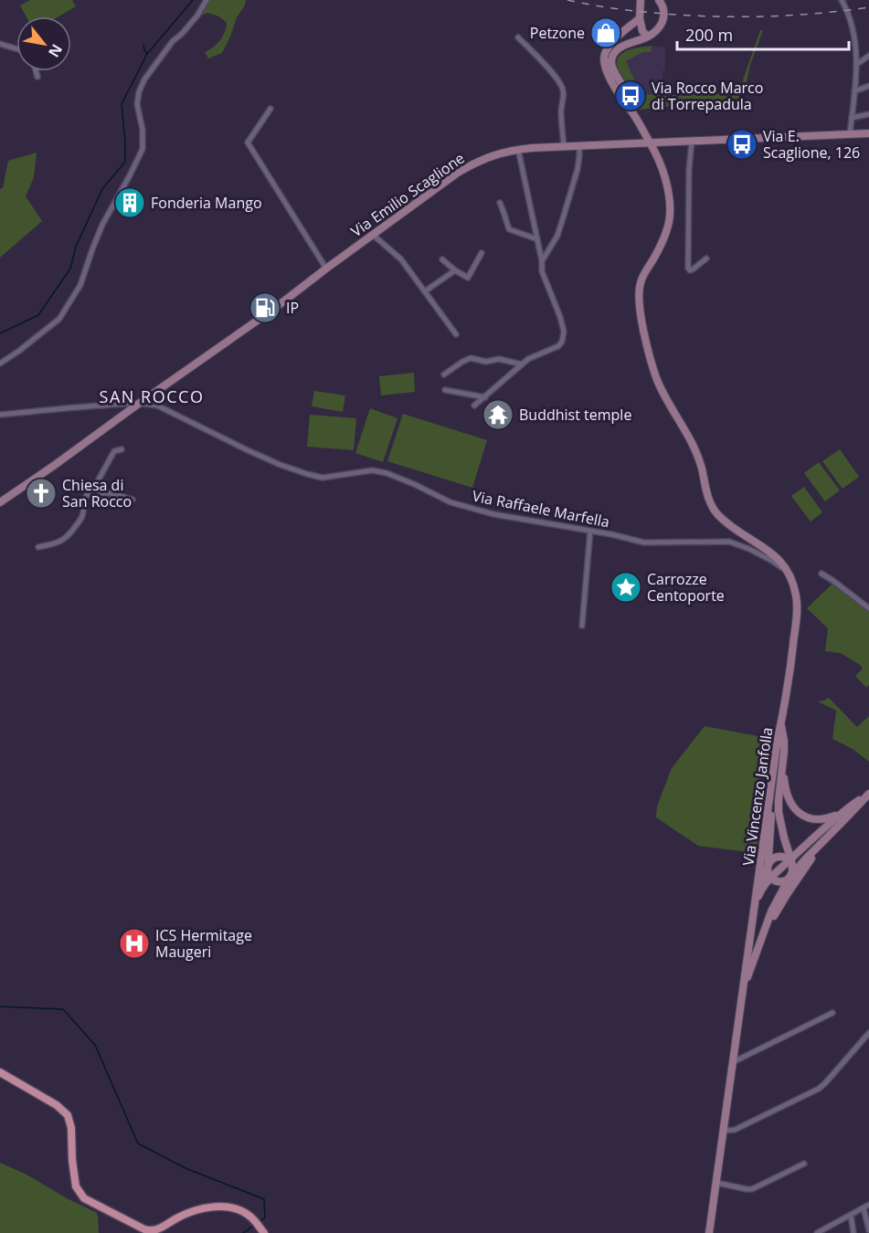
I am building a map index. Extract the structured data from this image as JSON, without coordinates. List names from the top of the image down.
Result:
{
  "streets": {
    "main road": ["Via Emilio Scaglione", "Via Vincenzo Janfolla"],
    "street": ["Via Raffaele Marfella"]
  },
  "crossings": [
    ["Via Emilio Scaglione", "Via Raffaele Marfella"]
  ],
  "districts": ["SAN ROCCO"],
  "places": {
    "shop": ["Petzone"],
    "bus stop": ["Via Rocco Marco di Torrepadula", "Via E. Scaglione, 126"],
    "building": ["Fonderia Mango"],
    "fuel station": ["IP"],
    "temple": ["Buddhist temple"],
    "church": ["Chiesa di San Rocco"],
    "place": ["Carrozze Centoporte"],
    "hospital": ["ICS Hermitage Maugeri"]
  },
  "scale_bar": "200 m",
  "north": "bottom right"
}
